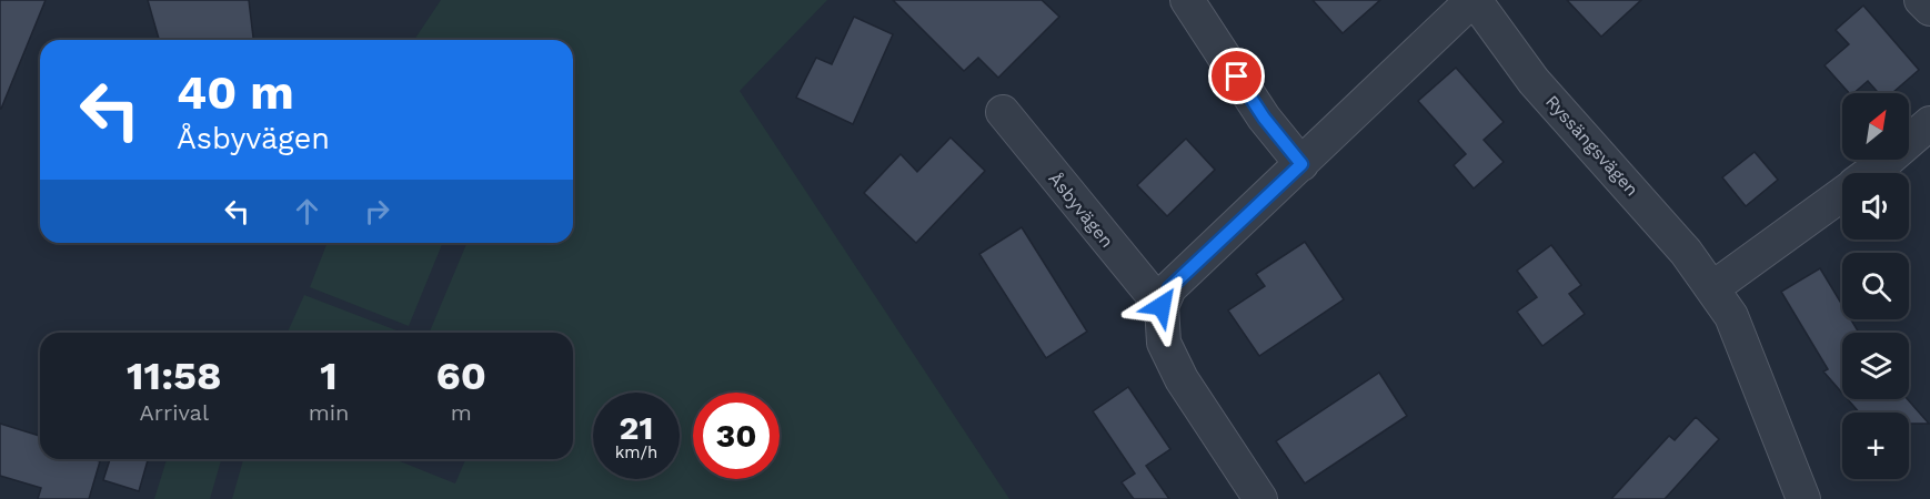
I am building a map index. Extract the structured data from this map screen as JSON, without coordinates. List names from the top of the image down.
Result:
{
  "streets": {
    "street": ["Ryssängsvägen", "Åsbyvägen"]
  },
  "north": "top right",
  "page": {
    "turn": ["40 m", "Åsbyvägen"],
    "map_buttons": "+",
    "eta": [
      "11:58",
      "Arrival",
      "1",
      "min",
      "60",
      "m"
    ],
    "speed": "21 km/h",
    "limit": "30"
  }
}
